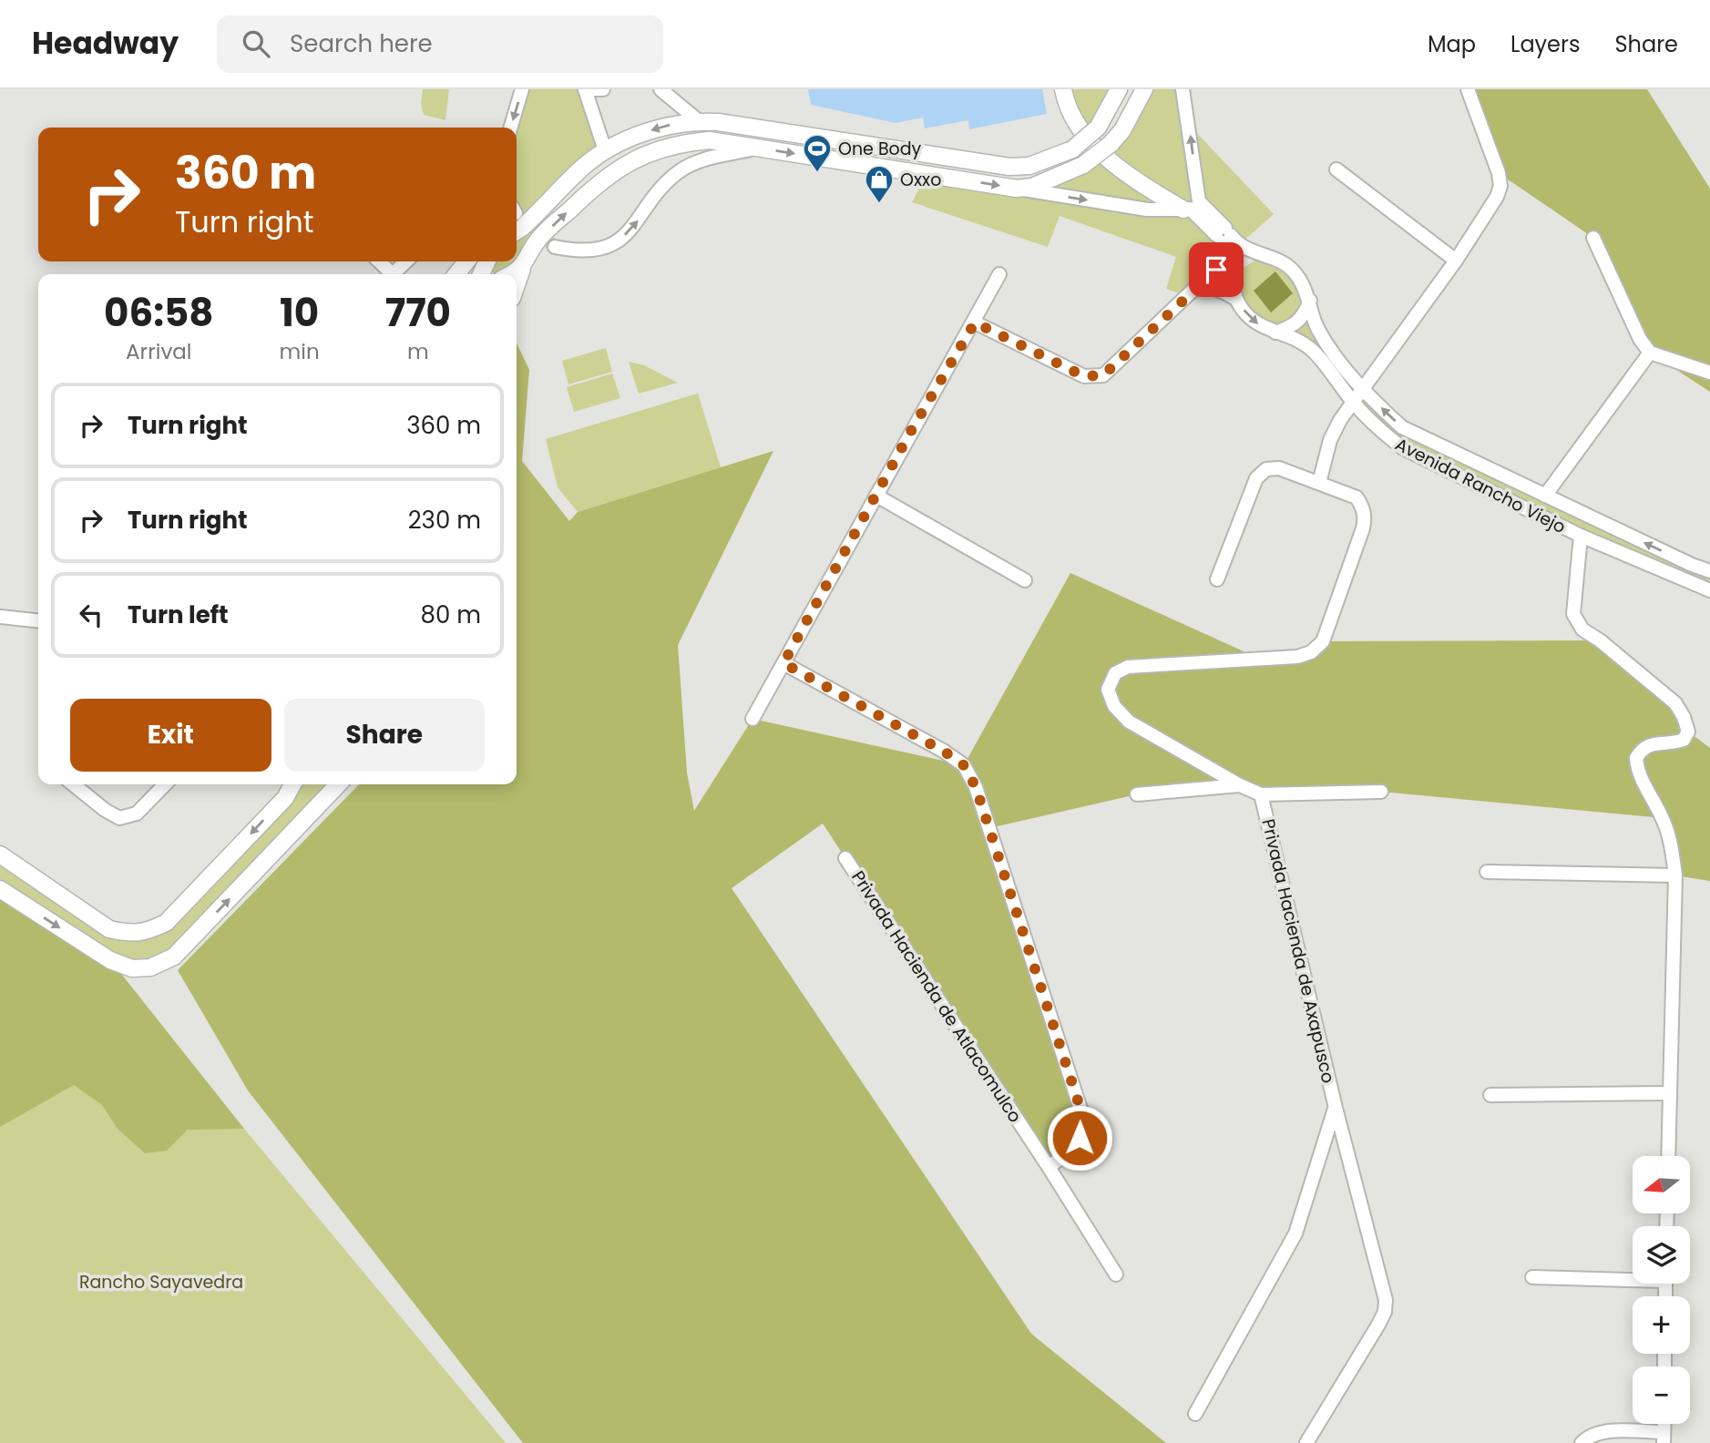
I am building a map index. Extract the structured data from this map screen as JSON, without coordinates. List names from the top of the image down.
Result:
{
  "streets": {
    "street": ["Avenida Rancho Viejo", "Privada Hacienda de Axapusco", "Privada Hacienda de Atlacomulco"]
  },
  "parks": ["Rancho Sayavedra"],
  "places": {
    "sports": ["One Body"],
    "shop": ["Oxxo"]
  },
  "north": "left",
  "page": {
    "header": "Headway",
    "search": "Search here",
    "nav": ["Map", "Layers", "Share"],
    "turn": ["360 m", "Turn right"],
    "eta": [
      "06:58",
      "Arrival",
      "10",
      "min",
      "770",
      "m"
    ],
    "list": [
      {
        "name": "Turn right",
        "value": "360 m"
      },
      {
        "name": "Turn right",
        "value": "230 m"
      },
      {
        "name": "Turn left",
        "value": "80 m"
      }
    ],
    "buttons": ["Exit", "Share"],
    "map_buttons": ["+", "−"]
  }
}
